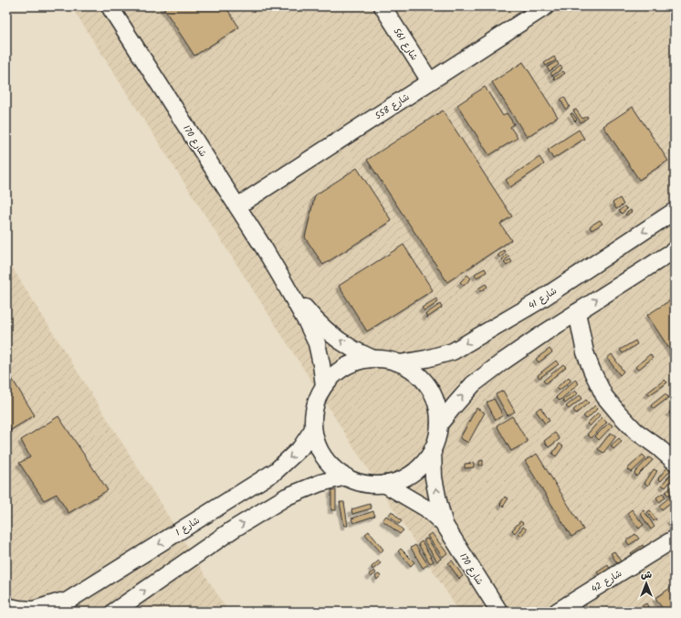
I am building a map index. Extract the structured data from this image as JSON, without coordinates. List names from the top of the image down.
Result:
{
  "streets": {
    "street": [
      "شارع 561",
      "شارع 558",
      "شارع 170",
      "شارع 41",
      "شارع 1",
      "شارع 42"
    ]
  },
  "crossings": [
    ["شارع 561", "شارع 558"],
    ["شارع 558", "شارع 170"],
    ["شارع 170", "شارع 41"],
    ["شارع 170", "شارع 1"],
    ["شارع 41", "شارع 1"]
  ],
  "north": "top"
}
